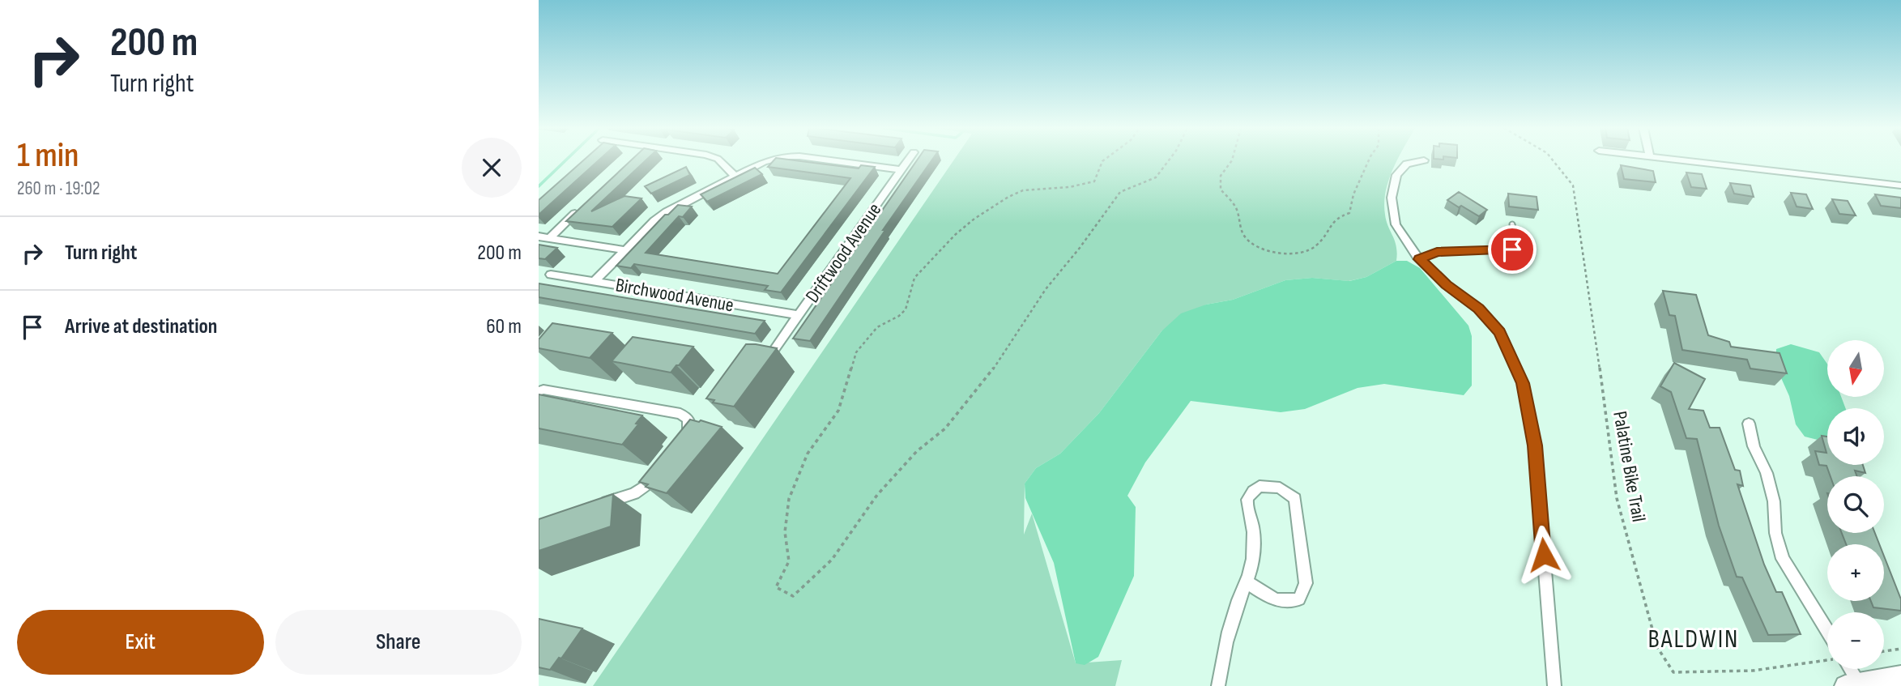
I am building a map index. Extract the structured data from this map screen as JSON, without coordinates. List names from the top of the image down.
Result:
{
  "streets": {
    "street": ["Driftwood Avenue", "Birchwood Avenue"],
    "path": ["Palatine Bike Trail"]
  },
  "crossings": [
    ["Driftwood Avenue", "Birchwood Avenue"]
  ],
  "districts": ["BALDWIN"],
  "north": "bottom",
  "page": {
    "turn": ["200 m", "Turn right"],
    "heading": ["1 min", "260 m · 19:02"],
    "list": [
      {
        "name": "Turn right",
        "value": "200 m"
      },
      {
        "name": "Arrive at destination",
        "value": "60 m"
      }
    ],
    "map_buttons": ["+", "−"],
    "buttons": ["Exit", "Share"]
  }
}
